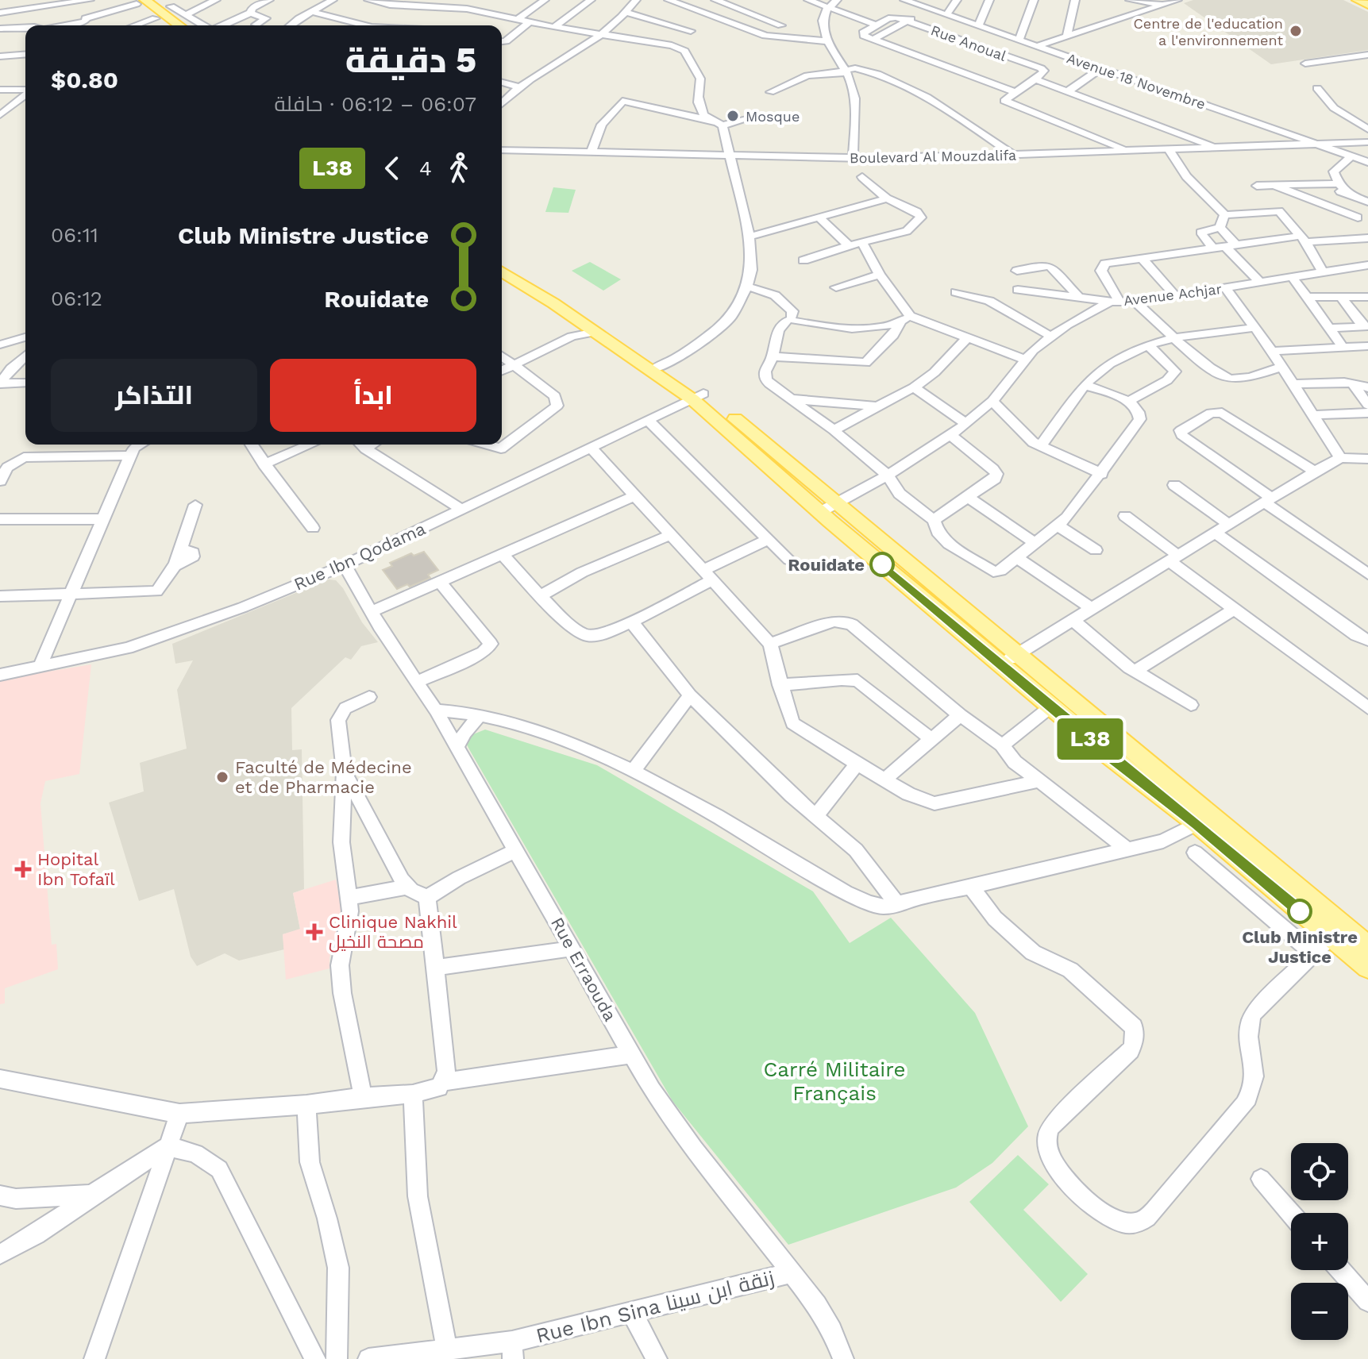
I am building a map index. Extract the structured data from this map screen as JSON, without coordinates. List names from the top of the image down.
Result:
{
  "streets": {
    "street": [
      "Rue Anoual",
      "Avenue 18 Novembre",
      "Boulevard Al Mouzdalifa",
      "Avenue Achjar",
      "Rue Ibn Qodama",
      "Rue Erraouda",
      "Rue Ibn Sina زنقة ابن سينا"
    ]
  },
  "crossings": [
    ["Avenue 18 Novembre", "Boulevard Al Mouzdalifa"],
    ["Rue Ibn Qodama", "Rue Erraouda"],
    ["Rue Erraouda", "Rue Ibn Sina زنقة ابن سينا"]
  ],
  "parks": ["Carré Militaire Français"],
  "places": {
    "other": [
      "Centre de l'education a l'environnement",
      "Mosque",
      "Rouidate",
      "Faculté de Médecine et de Pharmacie",
      "Club Ministre Justice"
    ],
    "health": ["Hopital Ibn Tofaïl", "Clinique Nakhil مصحة النخيل"]
  },
  "lines": ["bus line L38"],
  "page": {
    "on_map": "L38",
    "heading": ["5 دقيقة", "06:07 – 06:12 · حافلة", "$0.80"],
    "legs": ["4", "L38"],
    "list": [
      {
        "name": "Club Ministre Justice",
        "value": "06:11"
      },
      {
        "name": "Rouidate",
        "value": "06:12"
      }
    ],
    "buttons": ["ابدأ", "التذاكر"],
    "map_buttons": ["+", "−"]
  }
}
